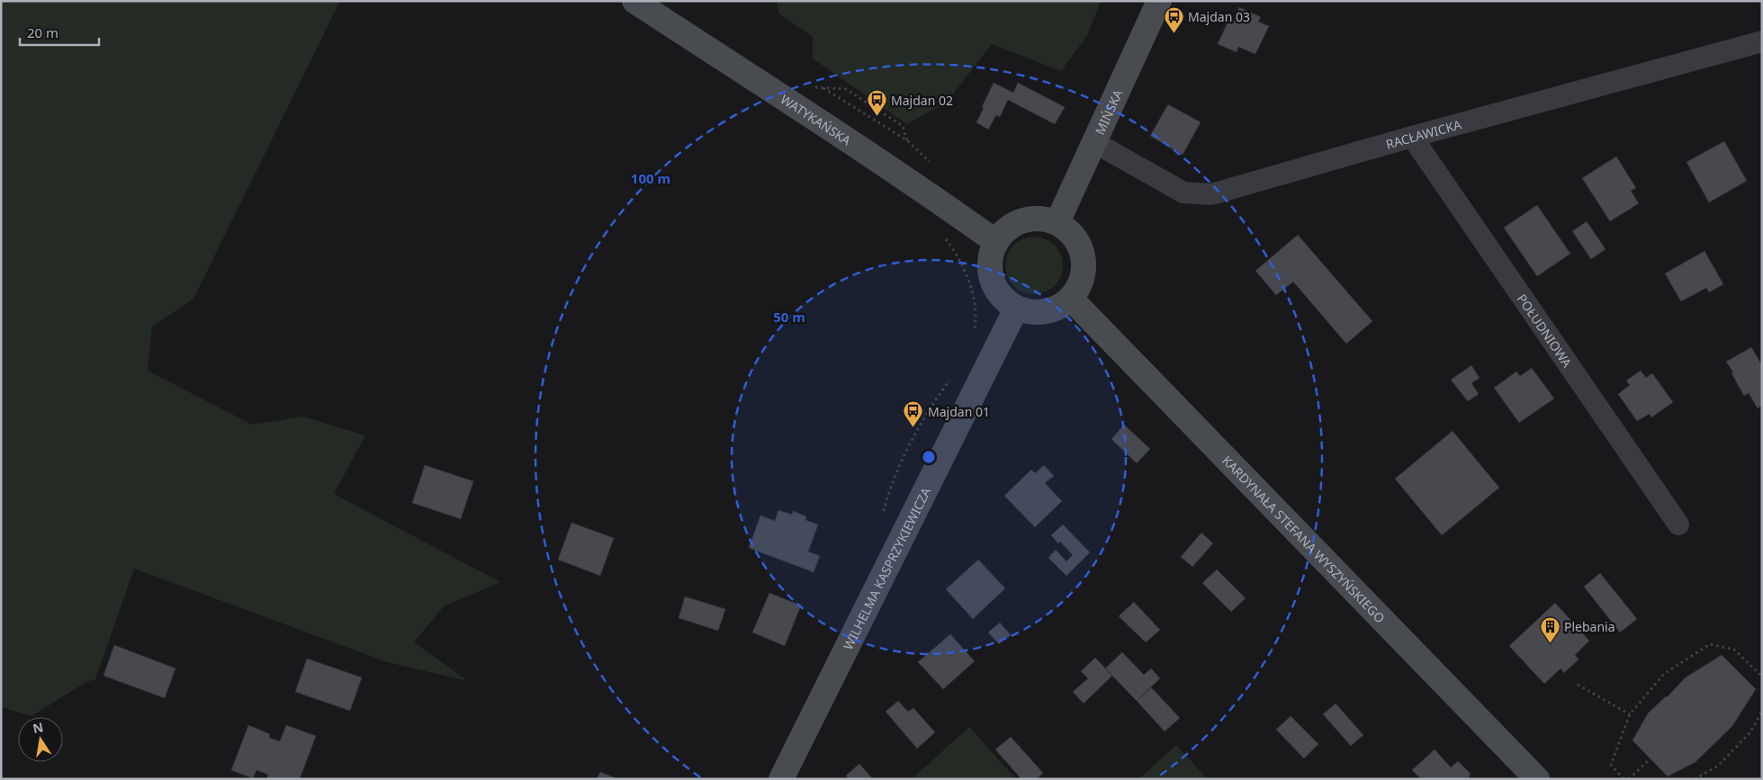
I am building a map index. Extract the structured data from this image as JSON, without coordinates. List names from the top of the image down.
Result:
{
  "streets": {
    "street": [
      "MIŃSKA",
      "WATYKAŃSKA",
      "RACŁAWICKA",
      "POŁUDNIOWA",
      "KARDYNAŁA STEFANA WYSZYŃSKIEGO",
      "WILHELMA KASPRZYKIEWICZA"
    ]
  },
  "crossings": [
    ["MIŃSKA", "WATYKAŃSKA"],
    ["MIŃSKA", "RACŁAWICKA"],
    ["MIŃSKA", "KARDYNAŁA STEFANA WYSZYŃSKIEGO"],
    ["MIŃSKA", "WILHELMA KASPRZYKIEWICZA"],
    ["WATYKAŃSKA", "KARDYNAŁA STEFANA WYSZYŃSKIEGO"],
    ["WATYKAŃSKA", "WILHELMA KASPRZYKIEWICZA"],
    ["RACŁAWICKA", "POŁUDNIOWA"],
    ["KARDYNAŁA STEFANA WYSZYŃSKIEGO", "WILHELMA KASPRZYKIEWICZA"]
  ],
  "places": {
    "bus stop": ["Majdan 03", "Majdan 02", "Majdan 01"],
    "building": ["Plebania"]
  },
  "scale_bar": "20 m",
  "north": "top",
  "rings": ["100 m", "50 m"]
}
